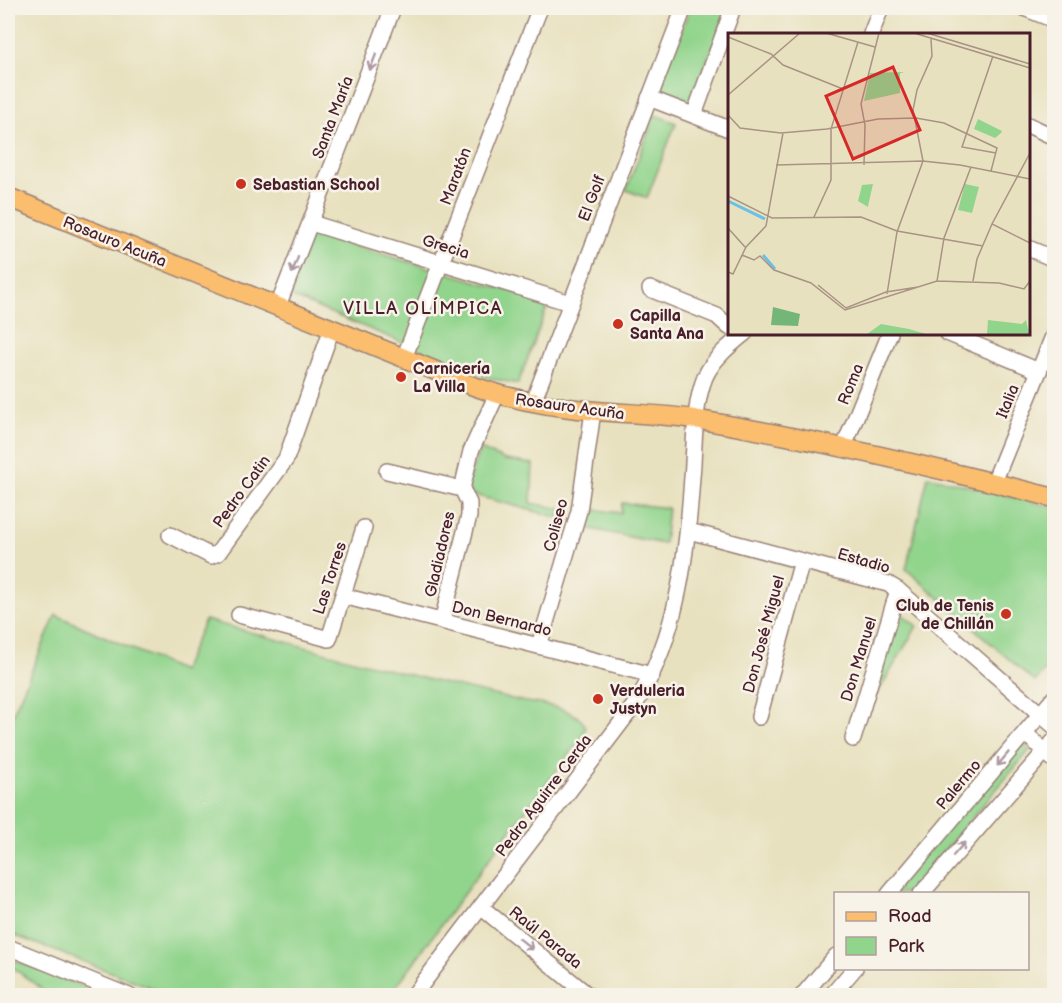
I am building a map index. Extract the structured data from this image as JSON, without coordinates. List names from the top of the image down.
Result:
{
  "streets": {
    "main road": ["Rosauro Acuña"],
    "street": [
      "Santa María",
      "Maratón",
      "El Golf",
      "Grecia",
      "Roma",
      "Italia",
      "Pedro Catin",
      "Coliseo",
      "Gladiadores",
      "Estadio",
      "Las Torres",
      "Don Bernardo",
      "Don José Miguel",
      "Don Manuel",
      "Palermo",
      "Pedro Aguirre Cerda",
      "Raúl Parada"
    ]
  },
  "crossings": [
    ["Santa María", "Rosauro Acuña"],
    ["Santa María", "Grecia"],
    ["Maratón", "Rosauro Acuña"],
    ["Maratón", "Grecia"],
    ["El Golf", "Rosauro Acuña"],
    ["El Golf", "Grecia"],
    ["Rosauro Acuña", "Roma"],
    ["Rosauro Acuña", "Italia"],
    ["Rosauro Acuña", "Pedro Catin"],
    ["Rosauro Acuña", "Coliseo"],
    ["Rosauro Acuña", "Gladiadores"],
    ["Rosauro Acuña", "Pedro Aguirre Cerda"],
    ["Coliseo", "Don Bernardo"],
    ["Gladiadores", "Don Bernardo"],
    ["Estadio", "Don José Miguel"],
    ["Estadio", "Don Manuel"],
    ["Estadio", "Palermo"],
    ["Estadio", "Pedro Aguirre Cerda"],
    ["Las Torres", "Don Bernardo"],
    ["Don Bernardo", "Pedro Aguirre Cerda"],
    ["Pedro Aguirre Cerda", "Raúl Parada"]
  ],
  "one_way": ["Santa María", "Raúl Parada"],
  "districts": ["VILLA OLÍMPICA"],
  "places": [
    "Sebastian School",
    "Capilla Santa Ana",
    "Carnicería La Villa",
    "Club de Tenis de Chillán",
    "Verduleria Justyn"
  ],
  "legend": ["Road", "Park"]
}
